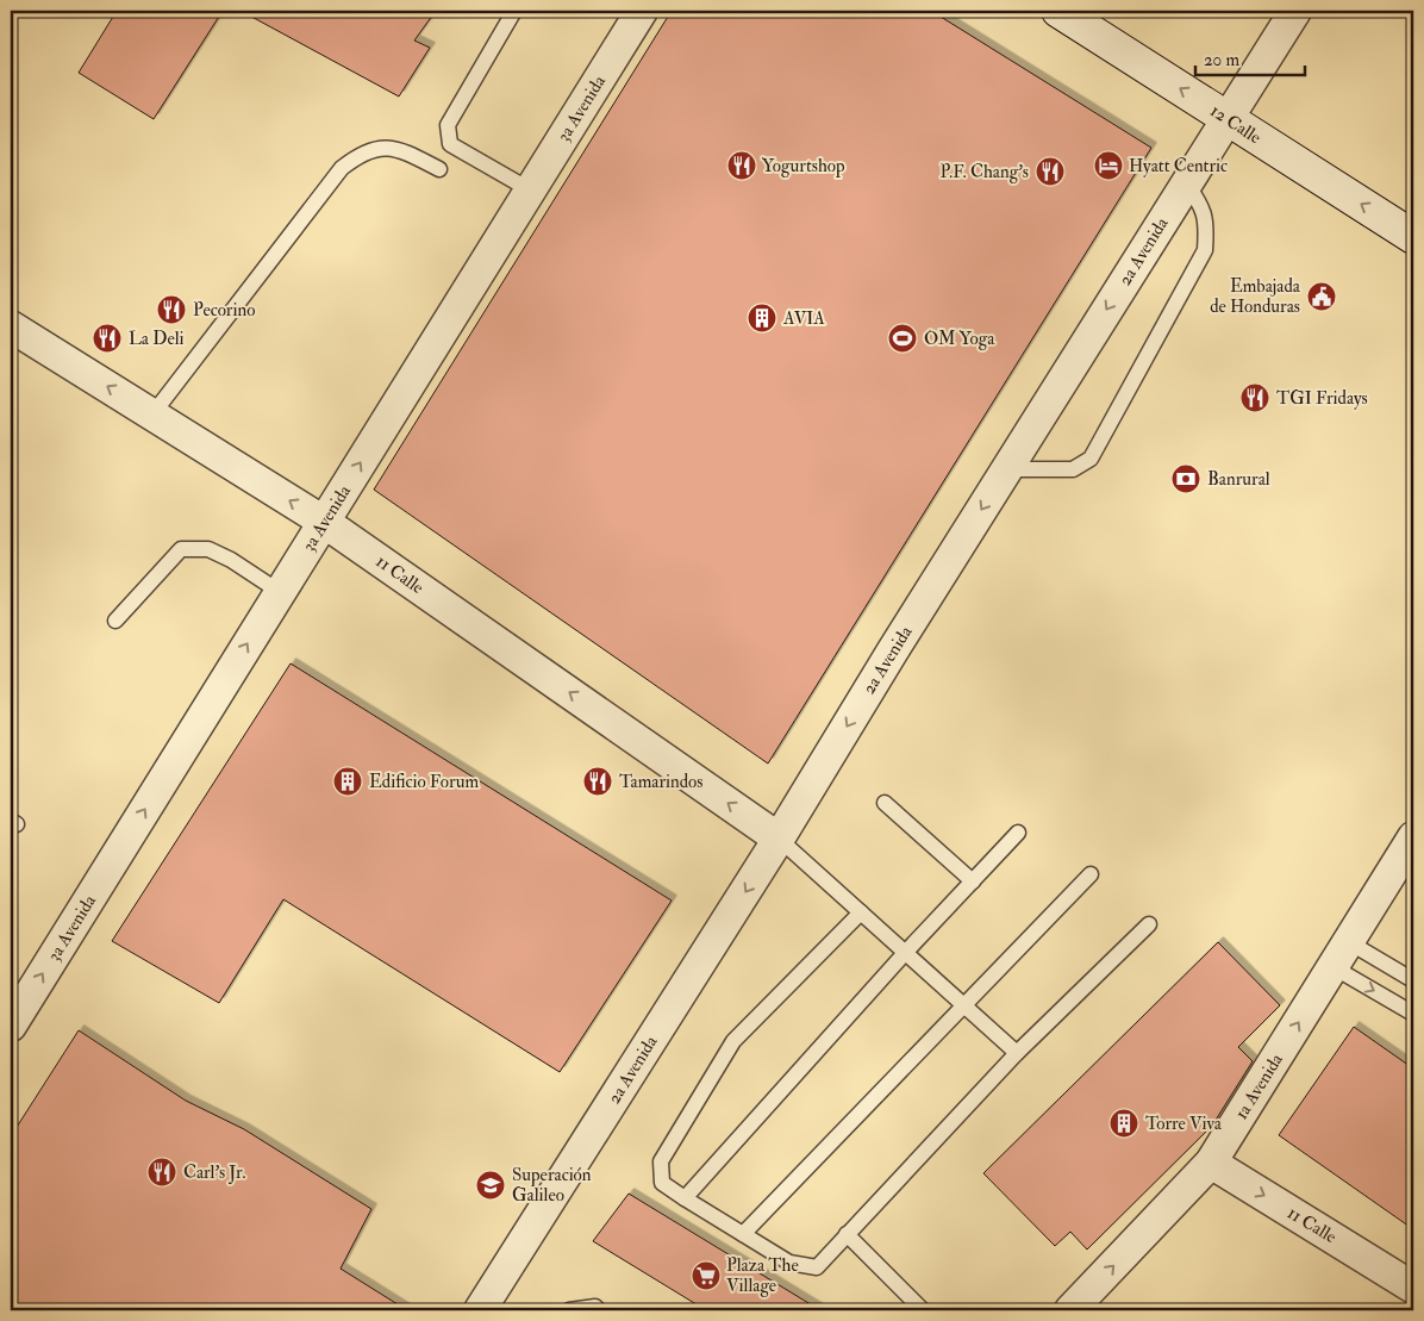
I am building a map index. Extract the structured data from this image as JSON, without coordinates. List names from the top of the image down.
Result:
{
  "streets": {
    "main road": ["12 Calle"],
    "street": [
      "3a Avenida",
      "2a Avenida",
      "11 Calle",
      "1a Avenida"
    ]
  },
  "crossings": [
    ["3a Avenida", "11 Calle"],
    ["12 Calle", "2a Avenida"],
    ["2a Avenida", "11 Calle"],
    ["11 Calle", "1a Avenida"]
  ],
  "one_way": [
    "3a Avenida",
    "12 Calle",
    "2a Avenida",
    "1a Avenida"
  ],
  "places": {
    "restaurant": [
      "Yogurtshop",
      "P.F. Chang's",
      "Pecorino",
      "La Deli",
      "TGI Fridays",
      "Tamarindos",
      "Carl's Jr."
    ],
    "hotel": ["Hyatt Centric"],
    "public building": ["Embajada de Honduras"],
    "building": ["AVIA", "Edificio Forum", "Torre Viva"],
    "sports": ["OM Yoga"],
    "bank": ["Banrural"],
    "school or university": ["Superación Galileo"],
    "supermarket": ["Plaza The Village"]
  },
  "scale_bar": "20 m"
}
